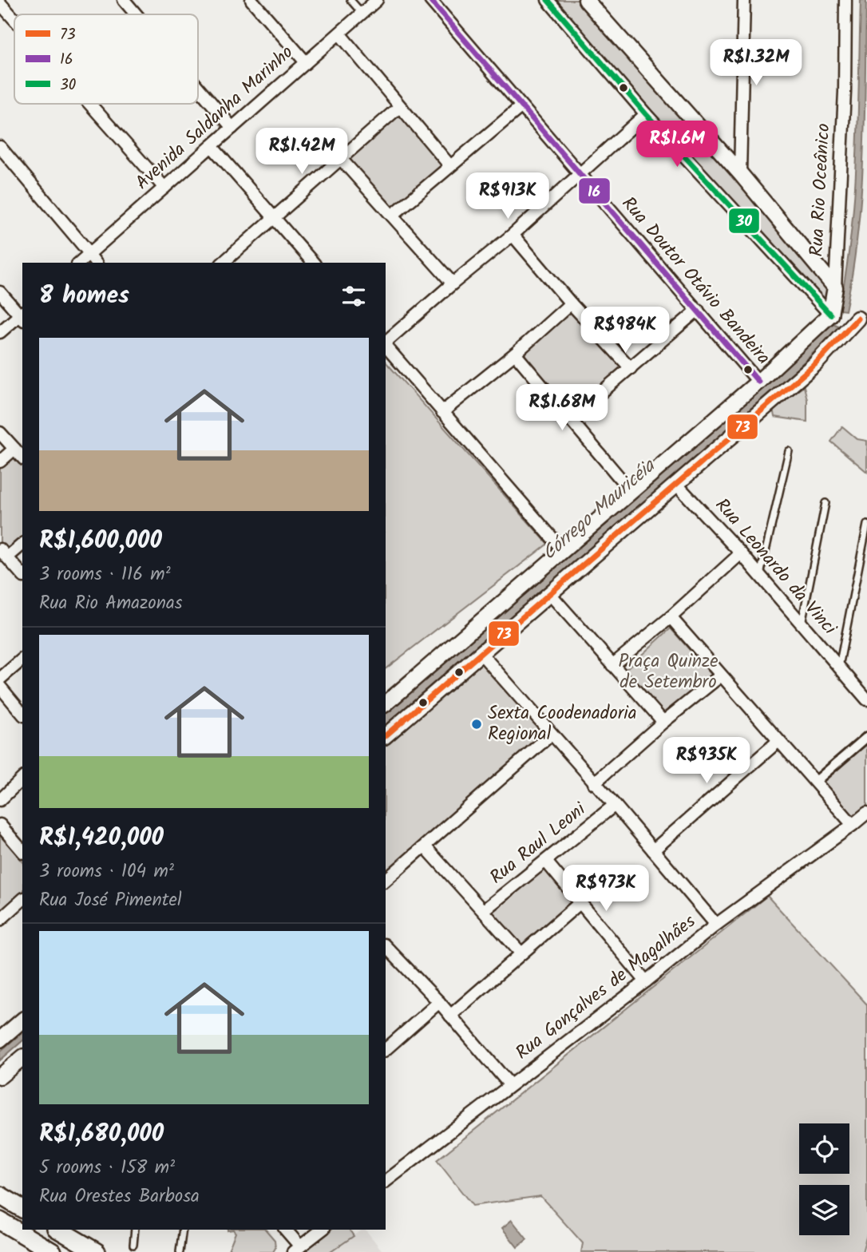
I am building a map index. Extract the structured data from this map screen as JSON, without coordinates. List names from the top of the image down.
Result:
{
  "streets": {
    "street": [
      "Avenida Saldanha Marinho",
      "Rua Rio Oceânico",
      "Rua Doutor Otávio Bandeira",
      "Rua Leonardo da Vinci",
      "Rua Raul Leoni",
      "Rua Gonçalves de Magalhães"
    ]
  },
  "water": ["Córrego Mauricéia"],
  "parks": ["Praça Quinze de Setembro"],
  "places": ["Sexta Coodenadoria Regional"],
  "lines": ["transit line 16", "transit line 30", "transit line 73"],
  "legend": ["73", "16", "30"],
  "page": {
    "price": [
      "R$1.32M",
      "R$1.6M",
      "R$1.42M",
      "R$913K",
      "R$984K",
      "R$1.68M",
      "R$935K",
      "R$973K"
    ],
    "heading": "8 homes",
    "list": [
      {
        "name": "R$1,600,000",
        "note": "3 rooms · 116 m² · Rua Rio Amazonas"
      },
      {
        "name": "R$1,420,000",
        "note": "3 rooms · 104 m² · Rua José Pimentel"
      },
      {
        "name": "R$1,680,000",
        "note": "5 rooms · 158 m² · Rua Orestes Barbosa"
      }
    ]
  }
}
